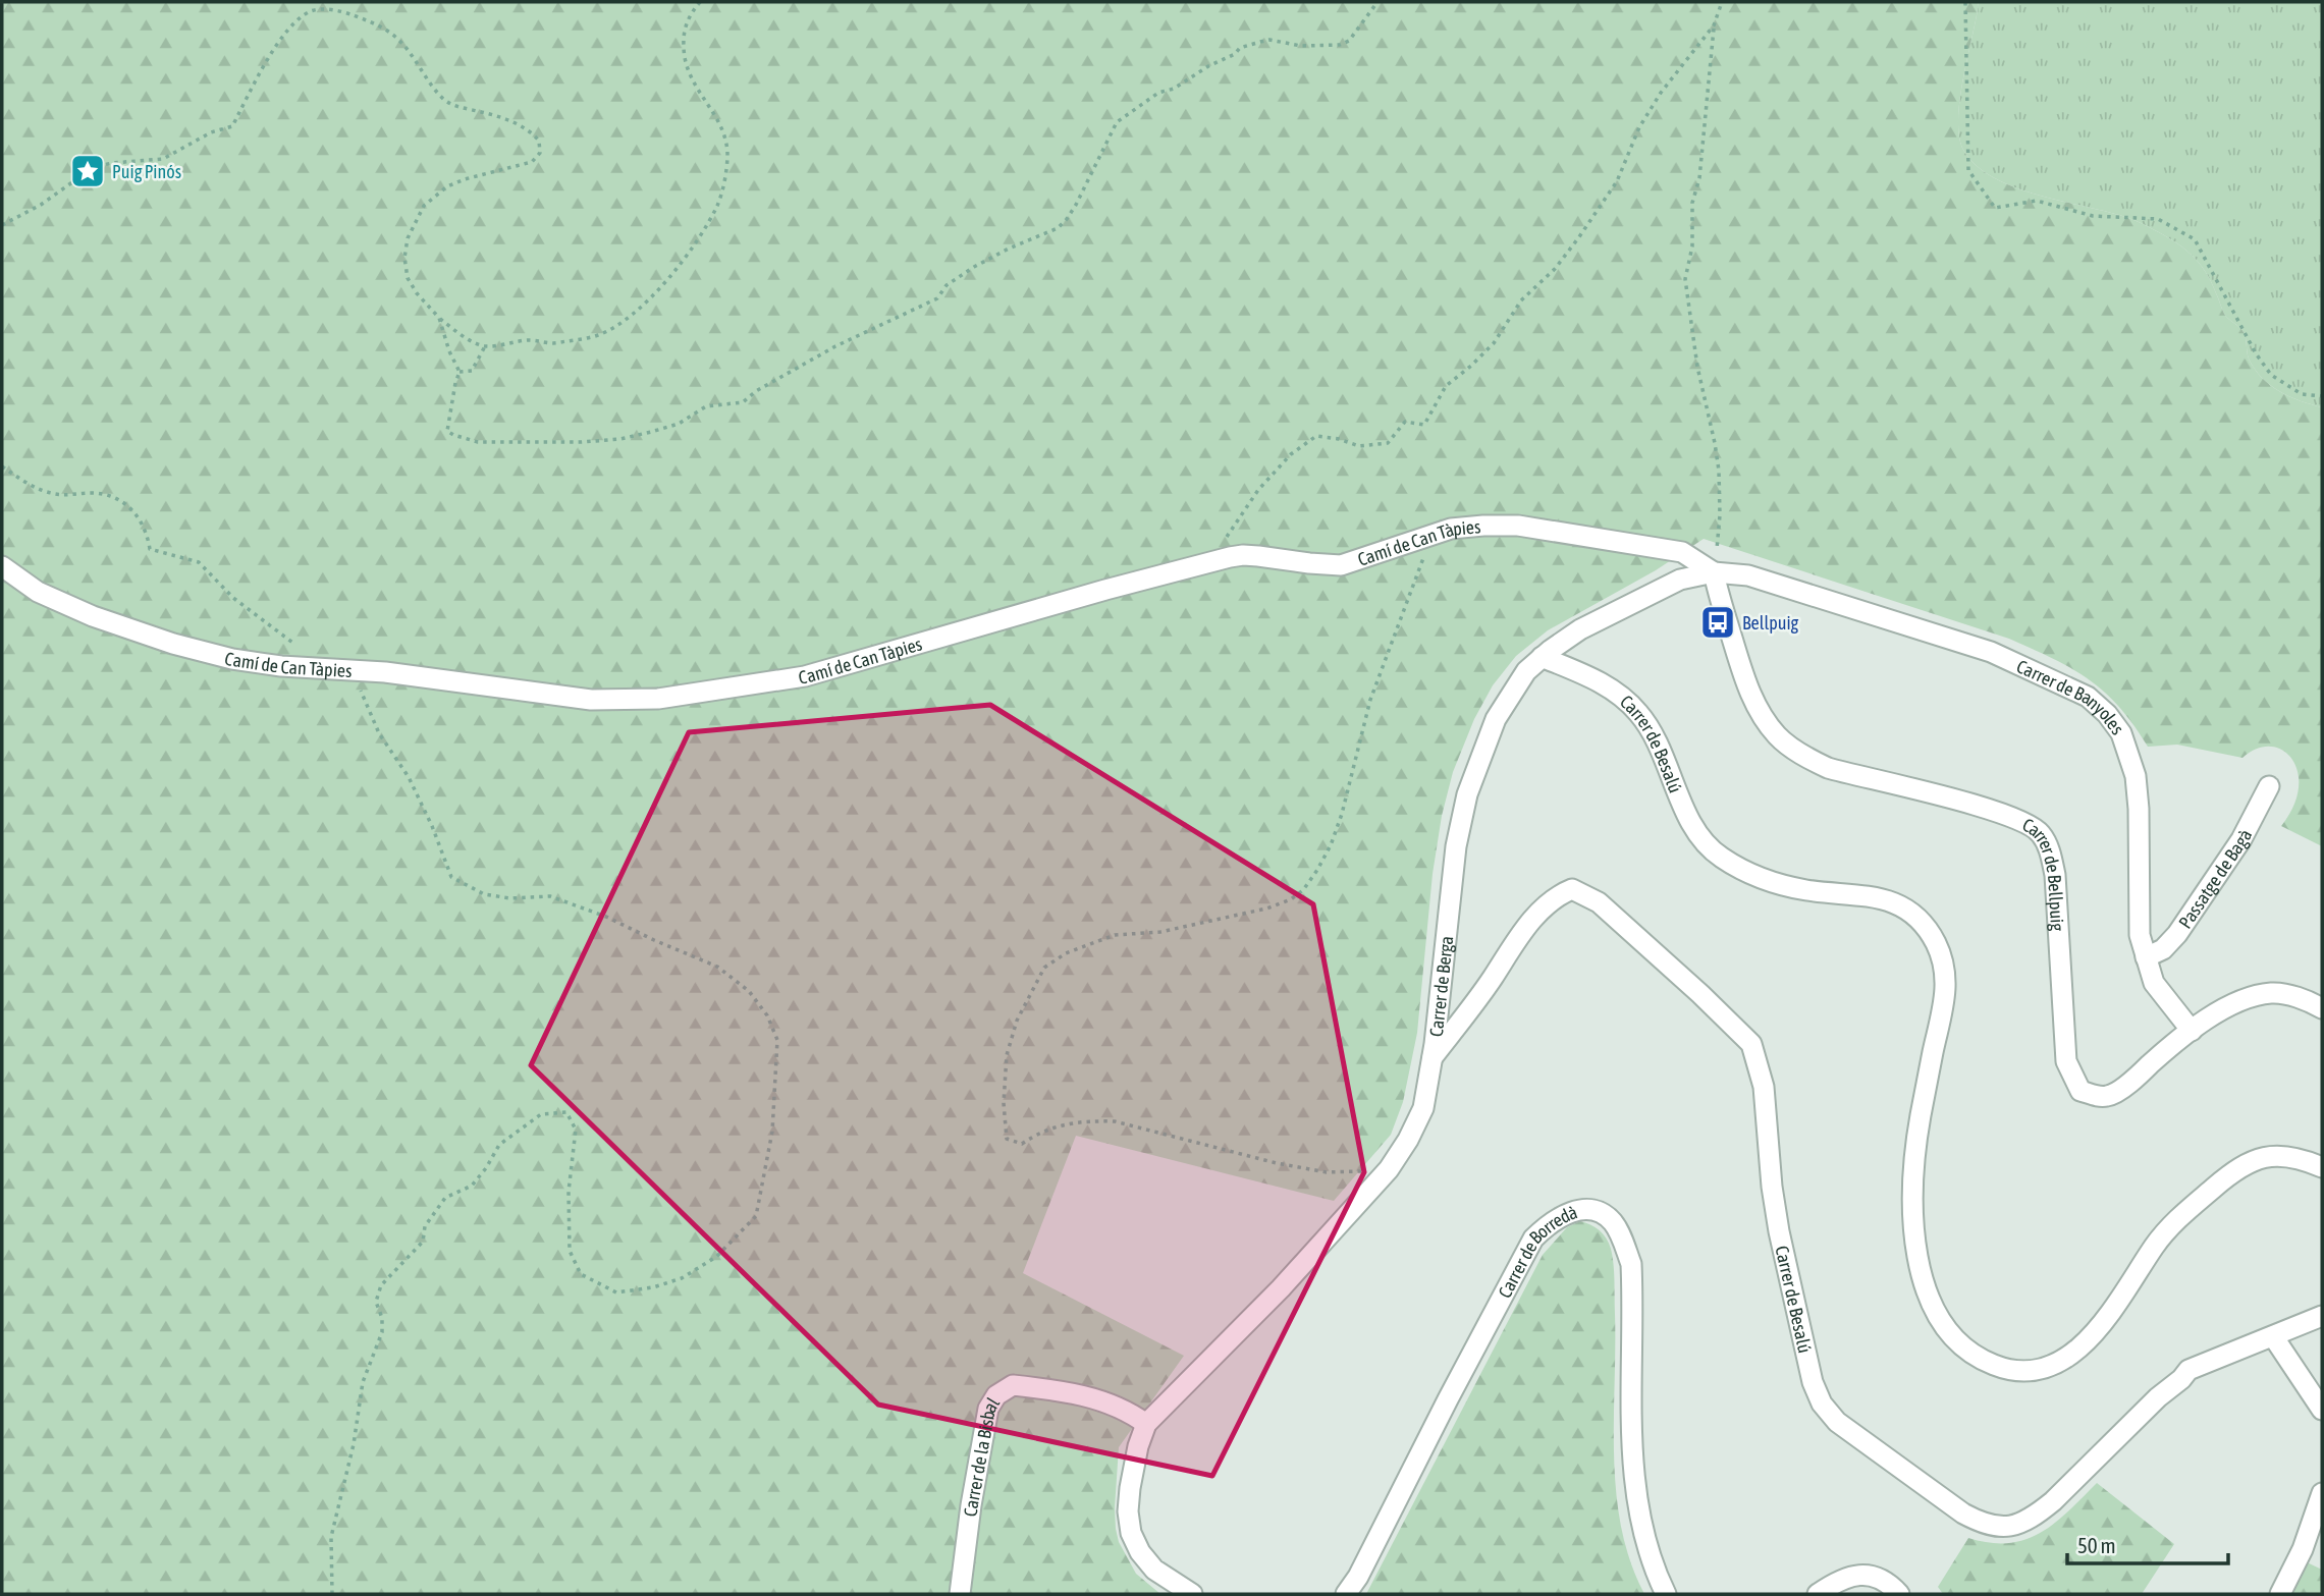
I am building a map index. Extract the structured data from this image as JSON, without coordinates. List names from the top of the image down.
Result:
{
  "streets": {
    "street": [
      "Camí de Can Tàpies",
      "Carrer de Banyoles",
      "Carrer de Besalú",
      "Passatge de Bagà",
      "Carrer de Bellpuig",
      "Carrer de Berga",
      "Carrer de Borredà",
      "Carrer de la Bisbal"
    ]
  },
  "crossings": [
    ["Camí de Can Tàpies", "Carrer de Banyoles"],
    ["Camí de Can Tàpies", "Carrer de Bellpuig"],
    ["Camí de Can Tàpies", "Carrer de Berga"],
    ["Carrer de Banyoles", "Passatge de Bagà"],
    ["Carrer de Banyoles", "Carrer de Bellpuig"],
    ["Carrer de Banyoles", "Carrer de Berga"],
    ["Carrer de Besalú", "Carrer de Berga"],
    ["Carrer de Bellpuig", "Carrer de Berga"],
    ["Carrer de Berga", "Carrer de la Bisbal"]
  ],
  "places": {
    "place": ["Puig Pinós"],
    "bus stop": ["Bellpuig"]
  },
  "scale_bar": "50 m"
}
